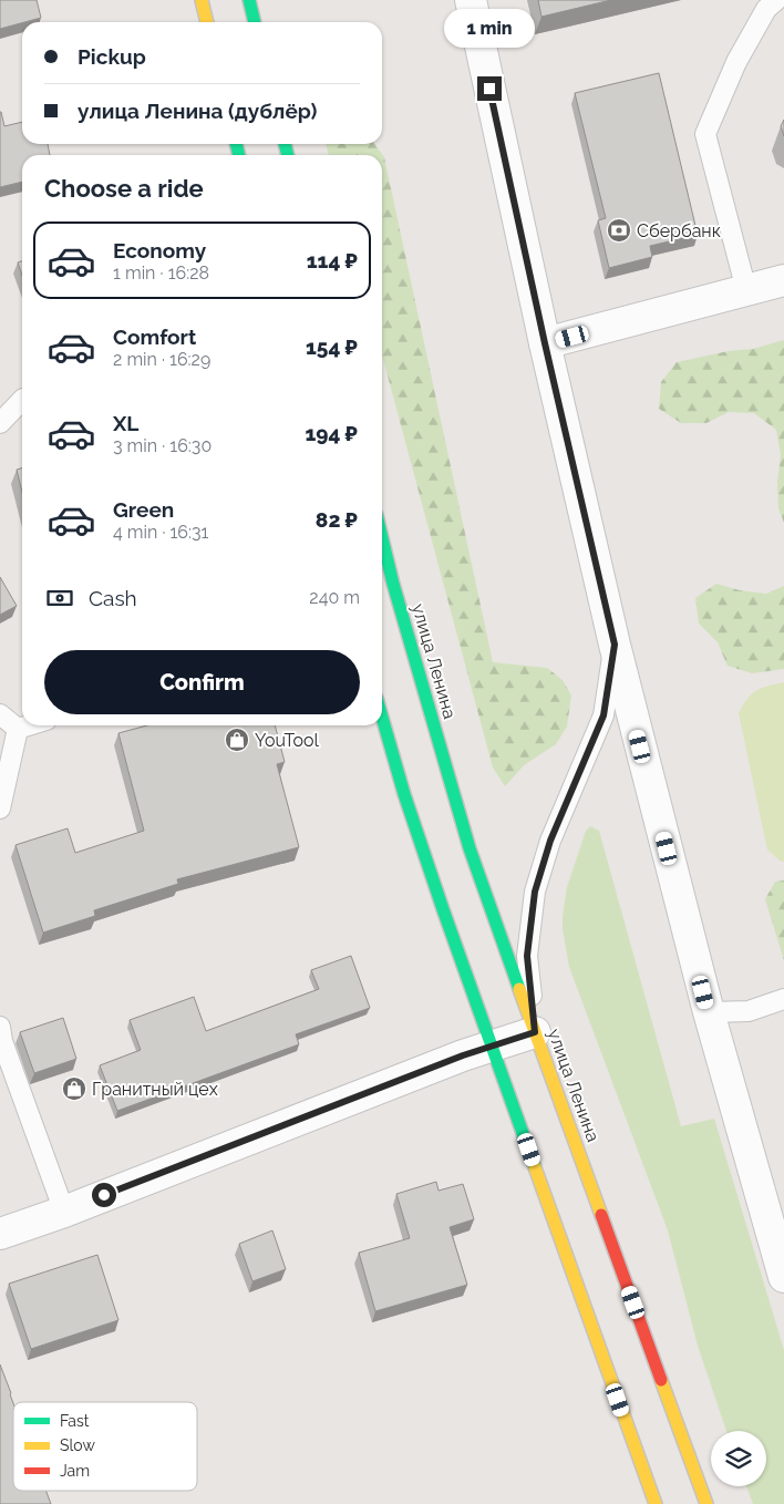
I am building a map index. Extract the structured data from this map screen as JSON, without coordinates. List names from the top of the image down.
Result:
{
  "streets": {
    "main road": ["улица Ленина"]
  },
  "places": {
    "bank": ["Сбербанк"],
    "shop": ["YouTool", "Гранитный цех"]
  },
  "legend": ["Fast", "Slow", "Jam"],
  "page": {
    "bubble": "1 min",
    "banner": ["Pickup", "улица Ленина (дублёр)"],
    "heading": "Choose a ride",
    "list": [
      {
        "name": "Economy",
        "note": "1 min · 16:28",
        "value": "114 ₽"
      },
      {
        "name": "Comfort",
        "note": "2 min · 16:29",
        "value": "154 ₽"
      },
      {
        "name": "XL",
        "note": "3 min · 16:30",
        "value": "194 ₽"
      },
      {
        "name": "Green",
        "note": "4 min · 16:31",
        "value": "82 ₽"
      }
    ],
    "pay": ["Cash", "240 m"],
    "buttons": "Confirm"
  }
}
